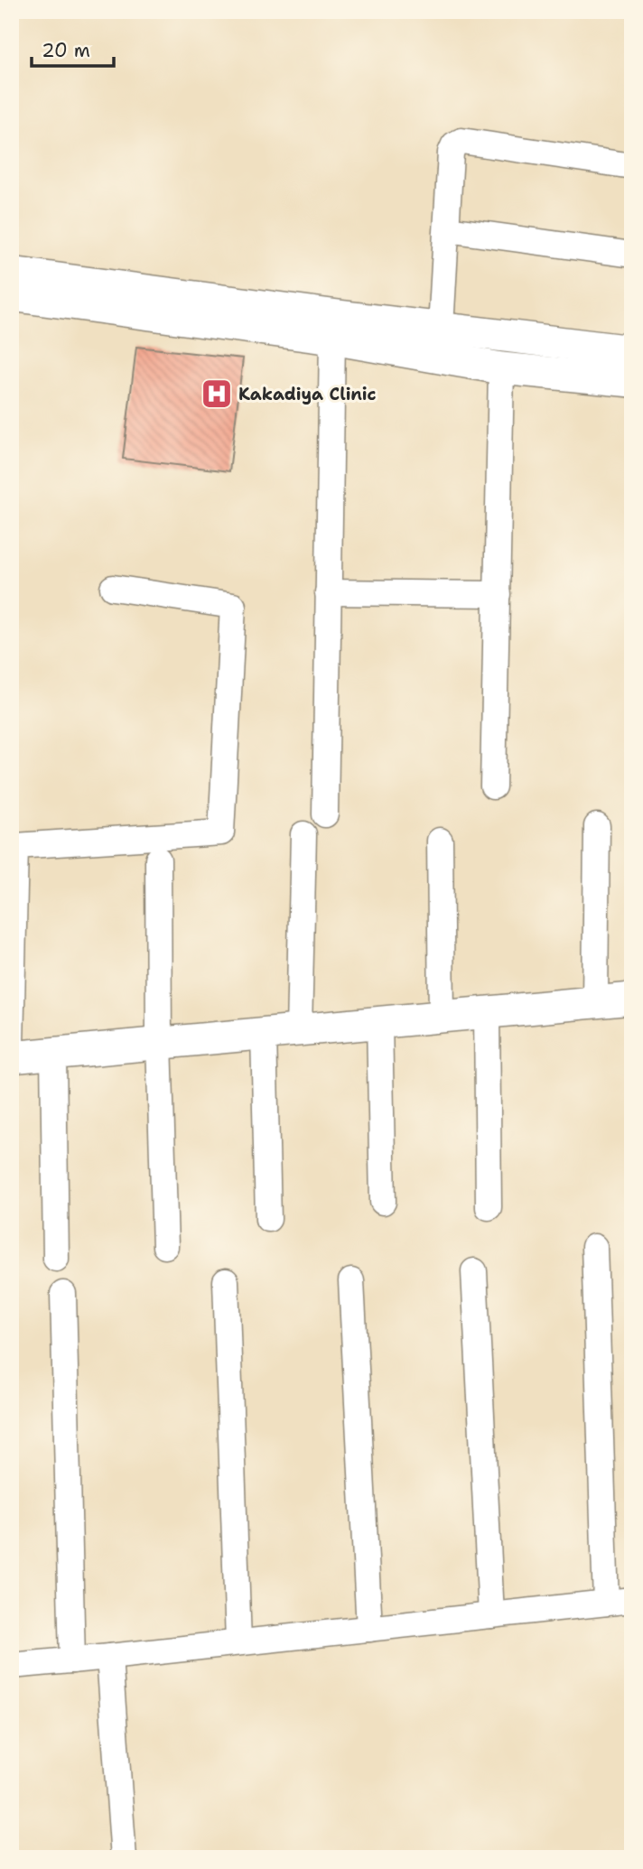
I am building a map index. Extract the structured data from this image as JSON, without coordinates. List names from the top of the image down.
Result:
{
  "places": {
    "hospital": ["Kakadiya Clinic"]
  },
  "scale_bar": "20 m"
}
